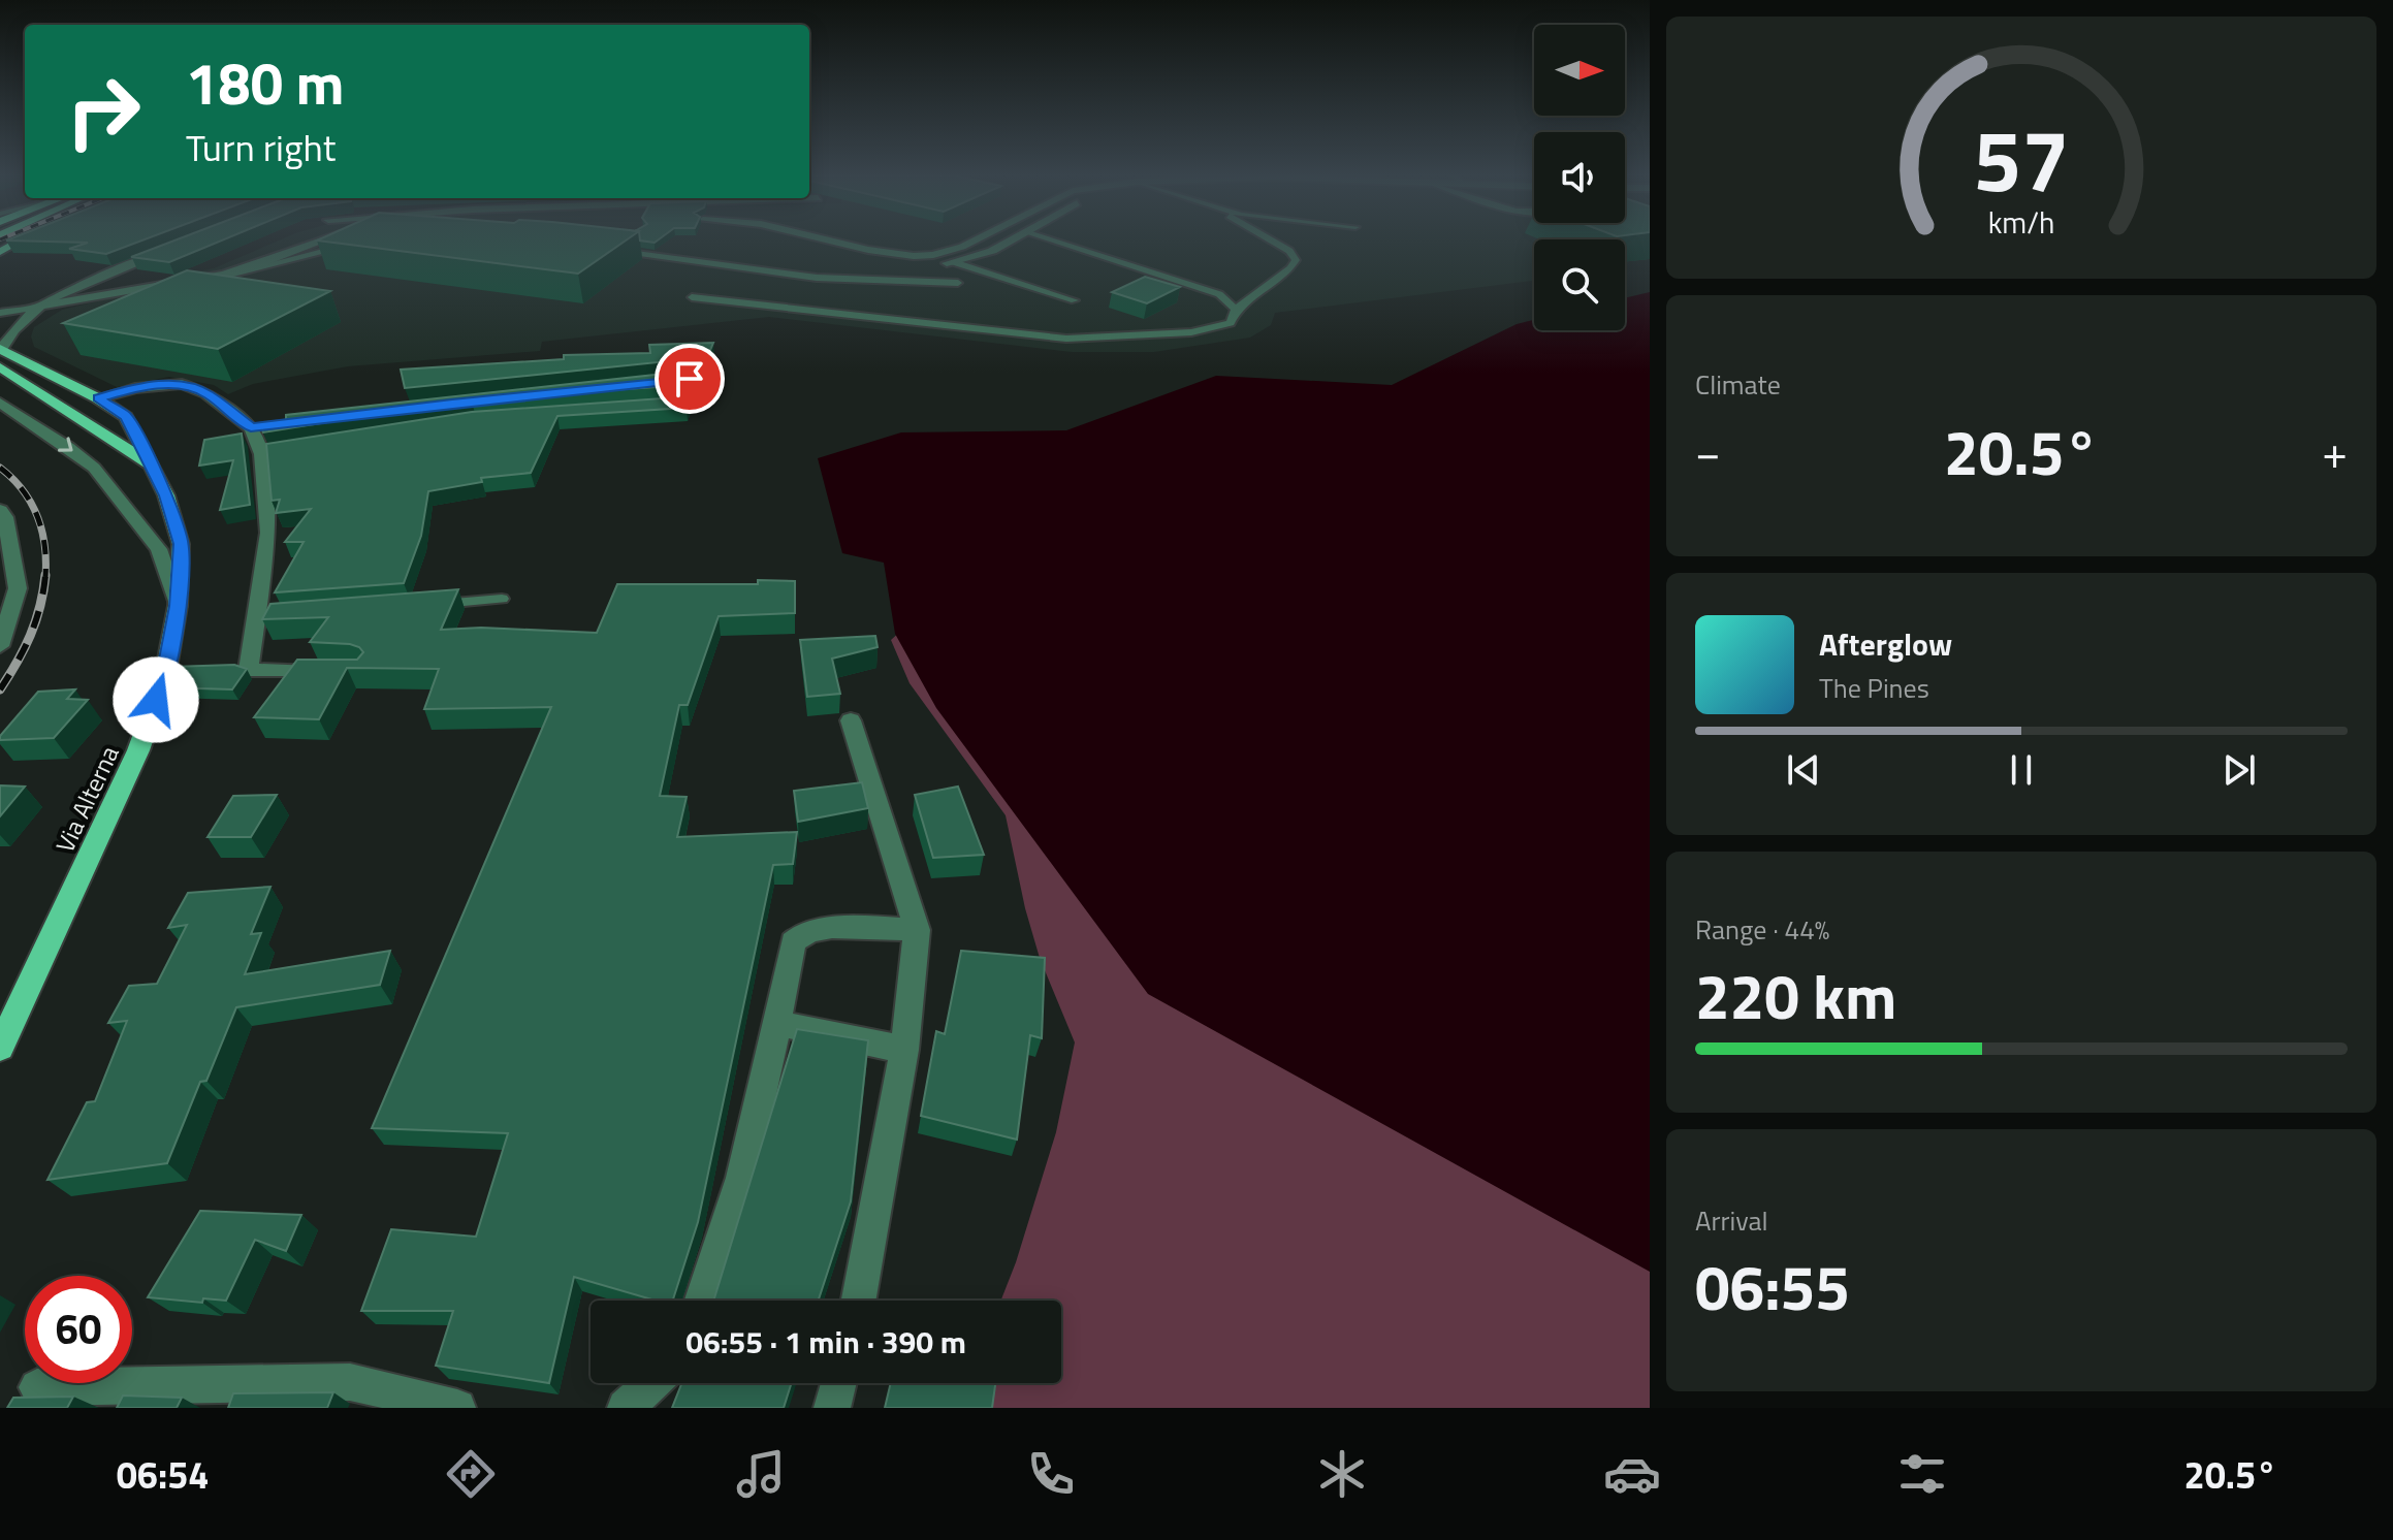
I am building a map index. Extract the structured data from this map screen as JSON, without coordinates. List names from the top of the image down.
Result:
{
  "streets": {
    "main road": ["Via Alterna"]
  },
  "north": "right",
  "page": {
    "turn": ["180 m", "Turn right"],
    "tile": [
      "Climate",
      ["Range · 44%", "220 km"],
      ["Arrival", "06:55"]
    ],
    "heat": ["−", "20.5°", "+"],
    "song": ["Afterglow", "The Pines"],
    "limit": "60",
    "trip": "06:55 · 1 min · 390 m",
    "tabs": ["06:54", "20.5°"],
    "gauge": ["57", "km/h"]
  }
}
